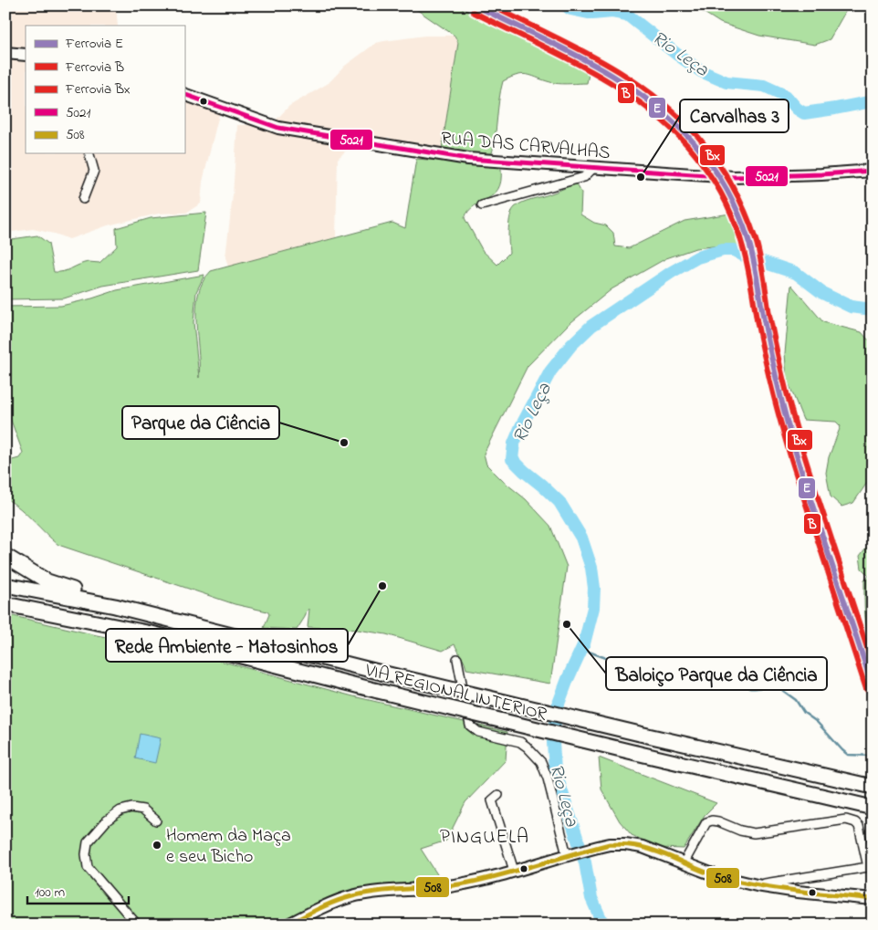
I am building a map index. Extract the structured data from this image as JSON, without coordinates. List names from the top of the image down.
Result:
{
  "streets": {
    "highway": ["VIA REGIONAL INTERIOR"],
    "street": ["RUA DAS CARVALHAS"]
  },
  "districts": ["PINGUELA"],
  "water": ["Rio Leça"],
  "places": [
    "Carvalhas 3",
    "Parque da Ciência",
    "Rede Ambiente - Matosinhos",
    "Baloiço Parque da Ciência",
    "Homem da Maça e seu Bicho"
  ],
  "lines": [
    "rail line E",
    "rail line Bx",
    "rail line B",
    "transit line 5021",
    "transit line 508"
  ],
  "legend": [
    "Ferrovia E",
    "Ferrovia B",
    "Ferrovia Bx",
    "5021",
    "508"
  ],
  "scale_bar": "100 m"
}
